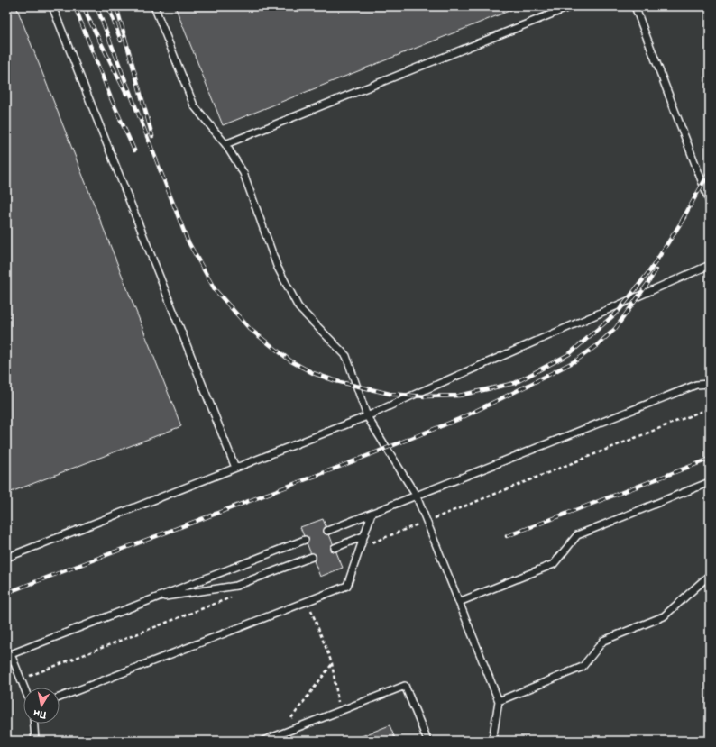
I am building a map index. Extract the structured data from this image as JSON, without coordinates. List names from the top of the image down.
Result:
{
  "north": "bottom"
}
